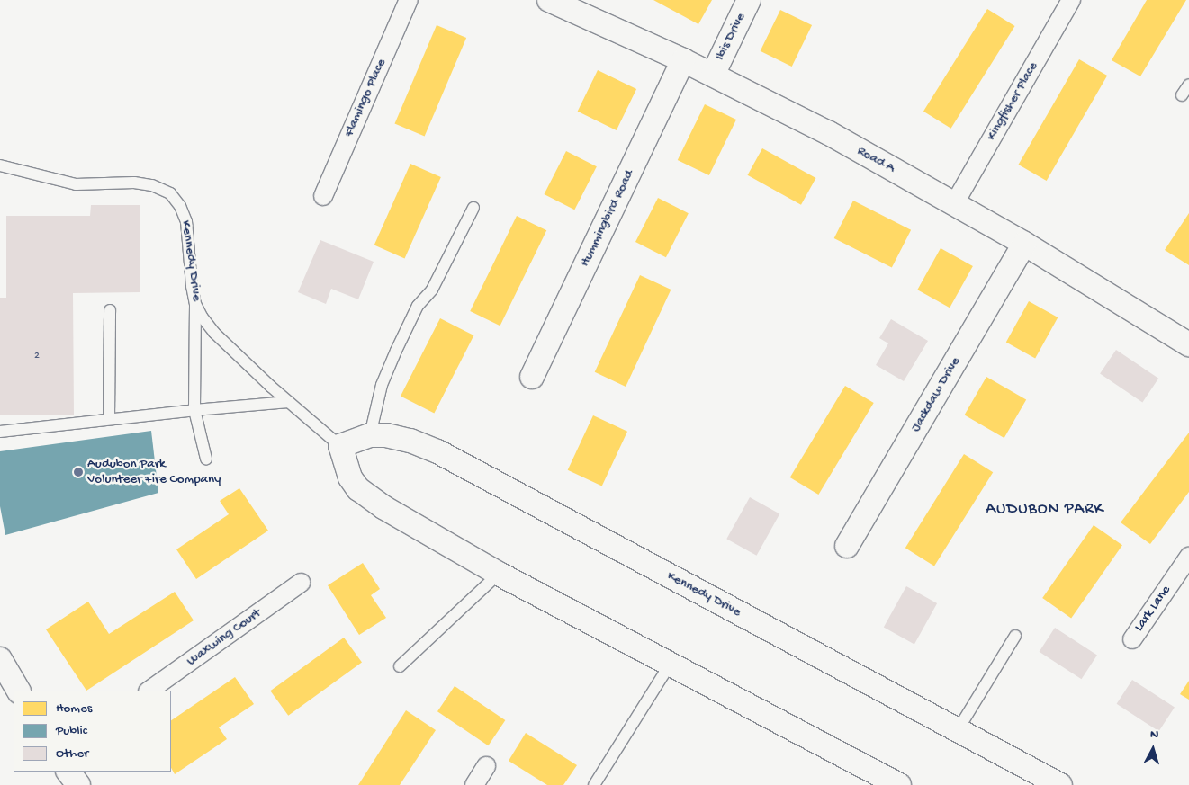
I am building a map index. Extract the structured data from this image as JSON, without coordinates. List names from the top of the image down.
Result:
{
  "streets": {
    "street": [
      "Ibis Drive",
      "Flamingo Place",
      "Kingfisher Place",
      "Road A",
      "Hummingbird Road",
      "Kennedy Drive",
      "Jackdaw Drive",
      "Lark Lane",
      "Waxwing Court"
    ]
  },
  "crossings": [
    ["Ibis Drive", "Road A"],
    ["Kingfisher Place", "Road A"],
    ["Road A", "Hummingbird Road"],
    ["Road A", "Jackdaw Drive"]
  ],
  "districts": ["AUDUBON PARK"],
  "places": ["Audubon Park Volunteer Fire Company"],
  "house_numbers": ["2"],
  "legend": ["Homes", "Public", "Other"],
  "north": "top"
}
